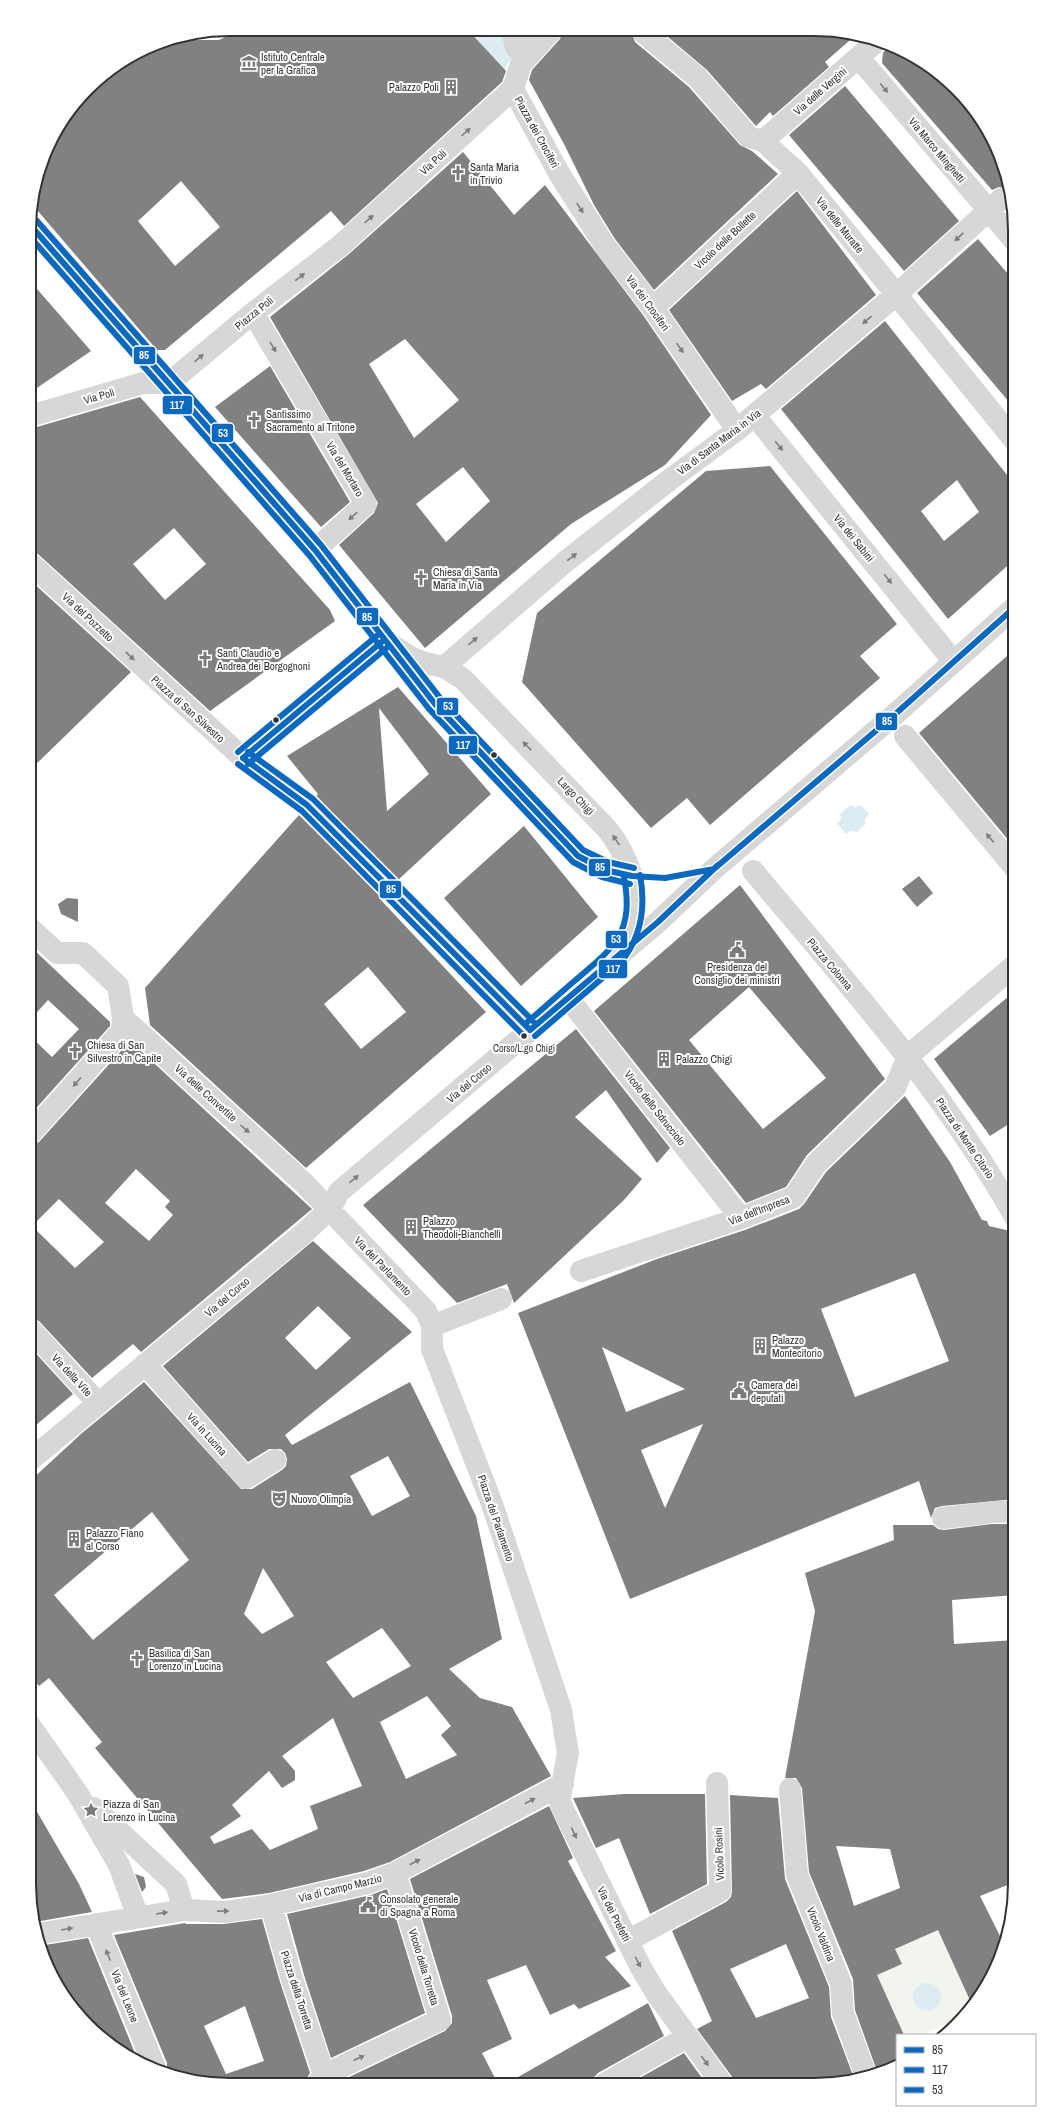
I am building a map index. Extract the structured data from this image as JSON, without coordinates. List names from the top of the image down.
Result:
{
  "streets": {
    "street": [
      "Via delle Vergini",
      "Piazza dei Crociferi",
      "Via Marco Minghetti",
      "Via Poli",
      "Via delle Muratte",
      "Vicolo delle Bollette",
      "Via dei Crociferi",
      "Piazza Poli",
      "Via di Santa Maria in Via",
      "Via del Mortaro",
      "Via dei Sabini",
      "Via del Pozzetto",
      "Piazza di San Silvestro",
      "Largo Chigi",
      "Piazza Colonna",
      "Via del Corso",
      "Via delle Convertite",
      "Vicolo dello Sdrucciolo",
      "Piazza di Monte Citorio",
      "Via dell'Impresa",
      "Via del Parlamento",
      "Via della Vite",
      "Via in Lucina",
      "Piazza del Parlamento",
      "Vicolo Rosini",
      "Via di Campo Marzio",
      "Via dei Prefetti",
      "Vicolo Valdina",
      "Vicolo della Torretta",
      "Piazza della Torretta",
      "Via del Leone"
    ]
  },
  "crossings": [
    ["Via delle Vergini", "Via Marco Minghetti"],
    ["Via delle Vergini", "Via delle Muratte"],
    ["Piazza dei Crociferi", "Via Poli"],
    ["Piazza dei Crociferi", "Via dei Crociferi"],
    ["Via Marco Minghetti", "Via di Santa Maria in Via"],
    ["Via Poli", "Piazza Poli"],
    ["Via delle Muratte", "Vicolo delle Bollette"],
    ["Via delle Muratte", "Via di Santa Maria in Via"],
    ["Vicolo delle Bollette", "Via dei Crociferi"],
    ["Via dei Crociferi", "Via di Santa Maria in Via"],
    ["Piazza Poli", "Via del Mortaro"],
    ["Via di Santa Maria in Via", "Via dei Sabini"],
    ["Via di Santa Maria in Via", "Largo Chigi"],
    ["Via dei Sabini", "Via del Corso"],
    ["Via del Pozzetto", "Piazza di San Silvestro"],
    ["Piazza di San Silvestro", "Via del Corso"],
    ["Largo Chigi", "Via del Corso"],
    ["Piazza Colonna", "Piazza di Monte Citorio"],
    ["Piazza Colonna", "Via dell'Impresa"],
    ["Via del Corso", "Via delle Convertite"],
    ["Via del Corso", "Vicolo dello Sdrucciolo"],
    ["Via del Corso", "Via del Parlamento"],
    ["Via del Corso", "Via della Vite"],
    ["Via del Corso", "Via in Lucina"],
    ["Via delle Convertite", "Via del Parlamento"],
    ["Vicolo dello Sdrucciolo", "Via dell'Impresa"],
    ["Via del Parlamento", "Piazza del Parlamento"],
    ["Piazza del Parlamento", "Via di Campo Marzio"],
    ["Piazza del Parlamento", "Via dei Prefetti"],
    ["Vicolo Rosini", "Via dei Prefetti"],
    ["Via di Campo Marzio", "Via dei Prefetti"],
    ["Via di Campo Marzio", "Vicolo della Torretta"],
    ["Via di Campo Marzio", "Piazza della Torretta"],
    ["Via di Campo Marzio", "Via del Leone"]
  ],
  "one_way": [
    "Via Marco Minghetti",
    "Via Poli",
    "Via dei Crociferi",
    "Piazza Poli",
    "Via del Mortaro",
    "Via dei Sabini",
    "Via del Pozzetto",
    "Largo Chigi",
    "Via delle Convertite",
    "Via di Campo Marzio",
    "Via dei Prefetti",
    "Via del Leone"
  ],
  "places": {
    "museum": ["Istituto Centrale per la Grafica"],
    "building": [
      "Palazzo Poli",
      "Palazzo Chigi",
      "Palazzo Theodoli-Bianchelli",
      "Palazzo Montecitorio",
      "Palazzo Fiano al Corso"
    ],
    "church": [
      "Santa Maria in Trivio",
      "Santissimo Sacramento al Tritone",
      "Chiesa di Santa Maria in Via",
      "Santi Claudio e Andrea dei Borgognoni",
      "Chiesa di San Silvestro in Capite",
      "Basilica di San Lorenzo in Lucina"
    ],
    "public building": ["Presidenza del Consiglio dei ministri", "Camera dei deputati", "Consolato generale di Spagna a Roma"],
    "other": ["Corso/L.go Chigi"],
    "theatre": ["Nuovo Olimpia"],
    "place": ["Piazza di San Lorenzo in Lucina"]
  },
  "lines": ["transit line 53", "transit line 85", "transit line 117"],
  "legend": ["85", "117", "53"]
}
